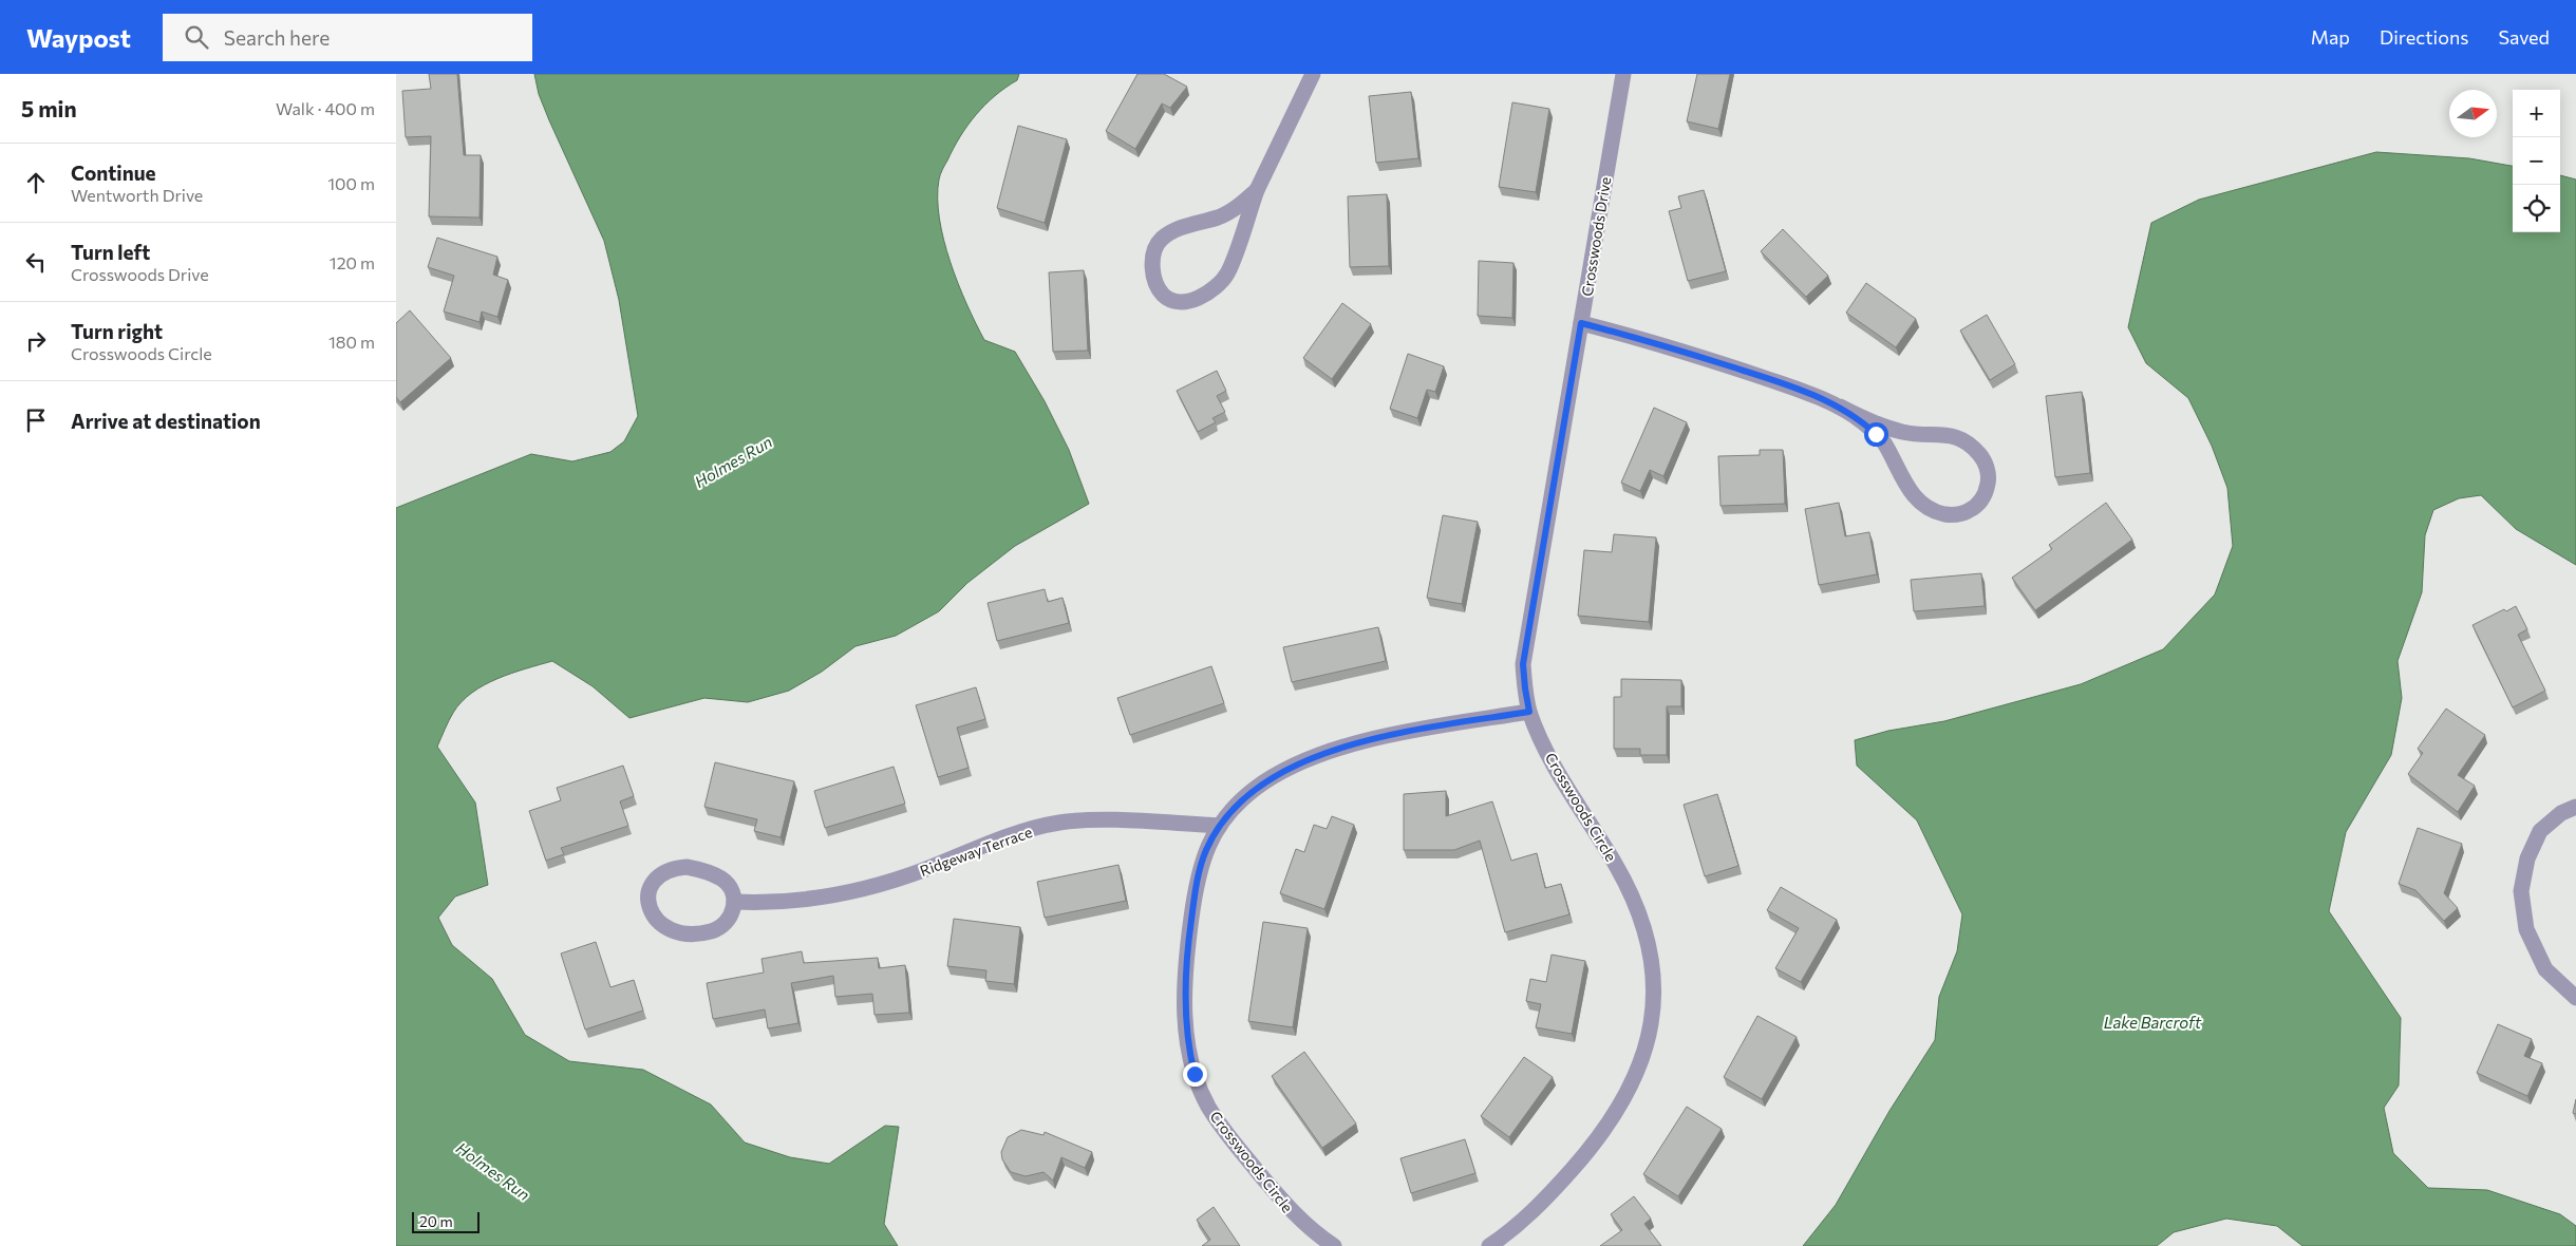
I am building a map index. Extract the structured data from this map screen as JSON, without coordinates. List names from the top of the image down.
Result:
{
  "streets": {
    "street": ["Crosswoods Drive", "Crosswoods Circle", "Ridgeway Terrace"]
  },
  "crossings": [
    ["Crosswoods Drive", "Crosswoods Circle"],
    ["Crosswoods Circle", "Ridgeway Terrace"]
  ],
  "water": ["Holmes Run", "Lake Barcroft"],
  "scale_bar": "20 m",
  "north": "right",
  "page": {
    "header": "Waypost",
    "search": "Search here",
    "nav": ["Map", "Directions", "Saved"],
    "heading": ["5 min", "Walk · 400 m"],
    "map_buttons": ["+", "−"],
    "list": [
      ["Continue", "Wentworth Drive", "100 m"],
      ["Turn left", "Crosswoods Drive", "120 m"],
      ["Turn right", "Crosswoods Circle", "180 m"],
      "Arrive at destination"
    ],
    "scale": "20 m"
  }
}
